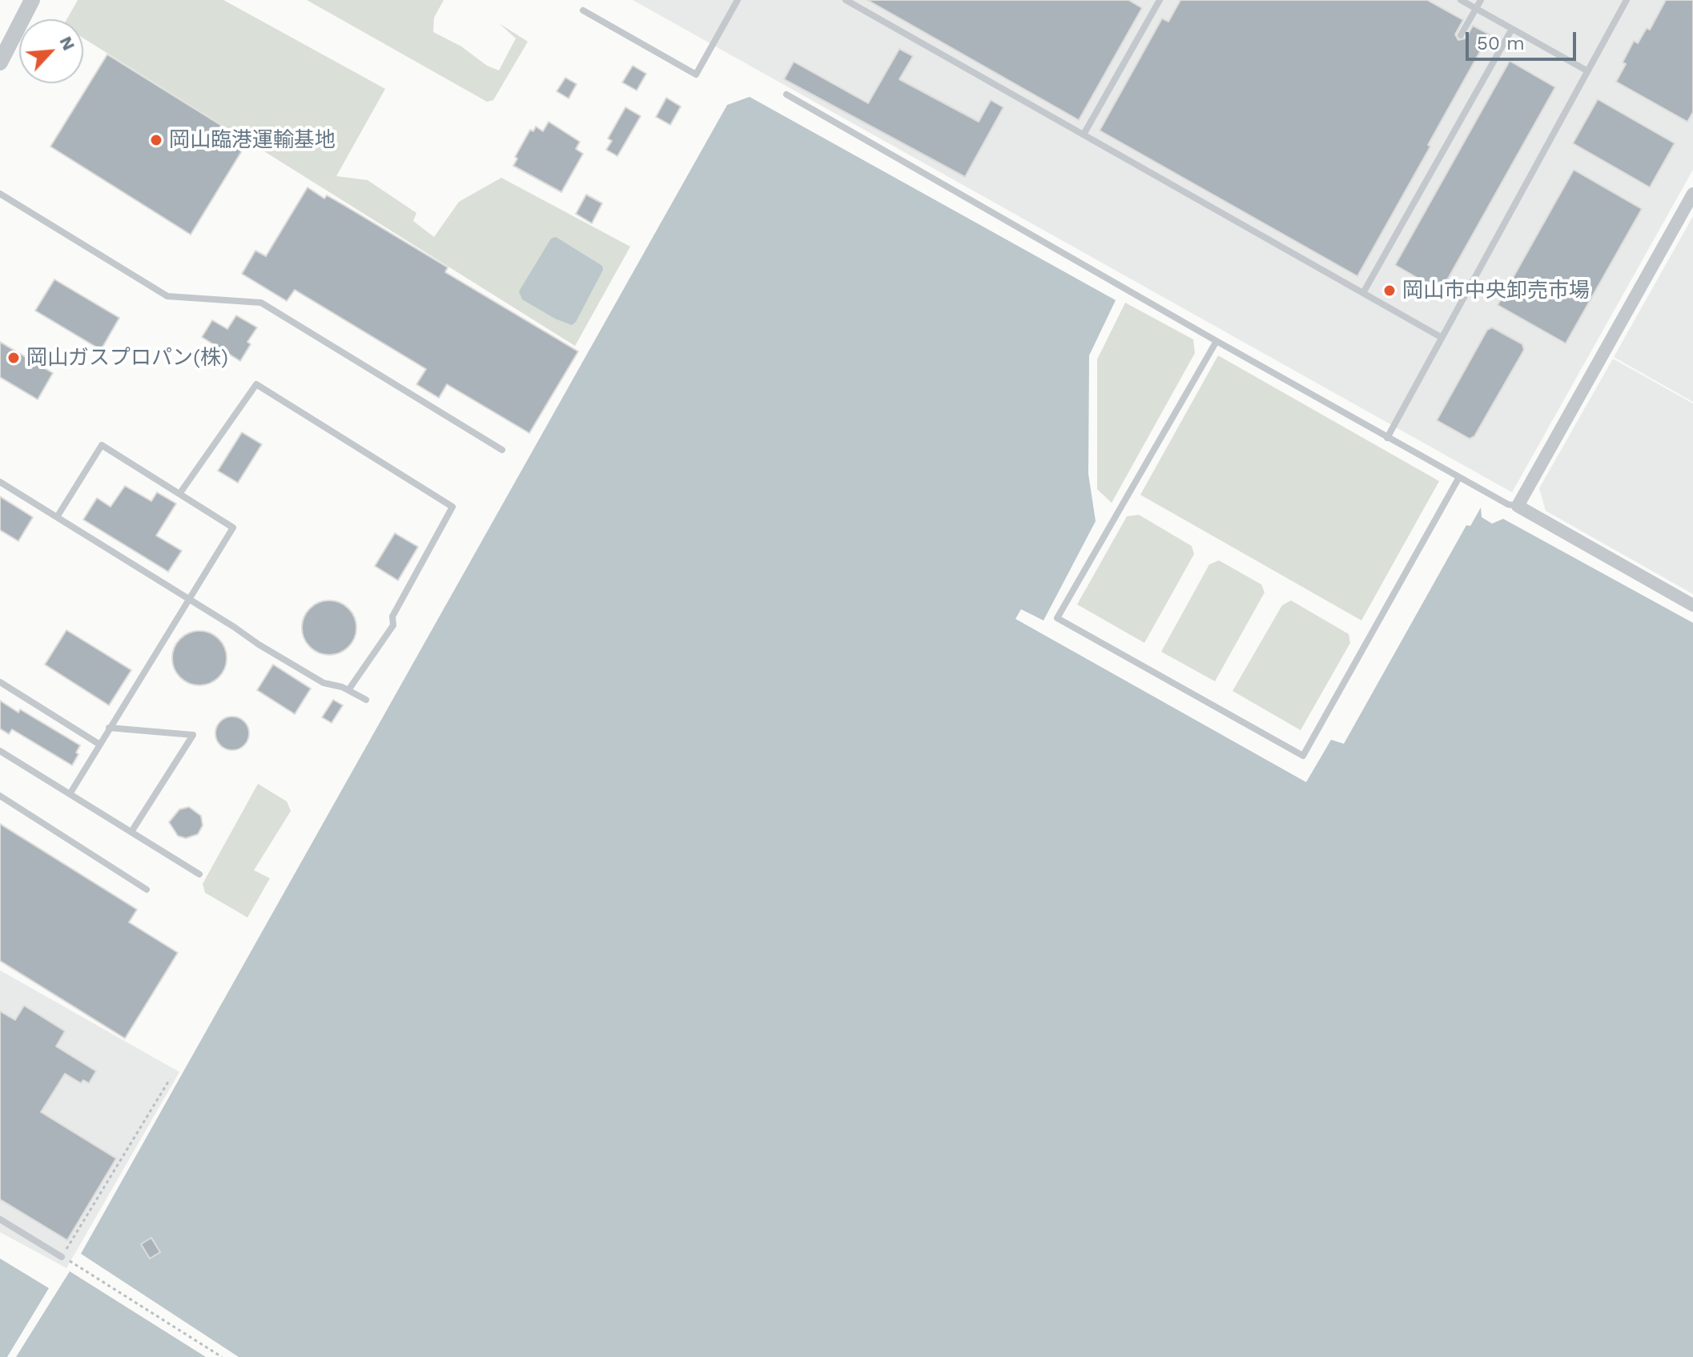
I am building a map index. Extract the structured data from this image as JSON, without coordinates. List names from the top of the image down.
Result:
{
  "places": ["岡山臨港運輸基地", "岡山市中央卸売市場", "岡山ガスプロパン(株)"],
  "scale_bar": "50 m",
  "north": "top right"
}
